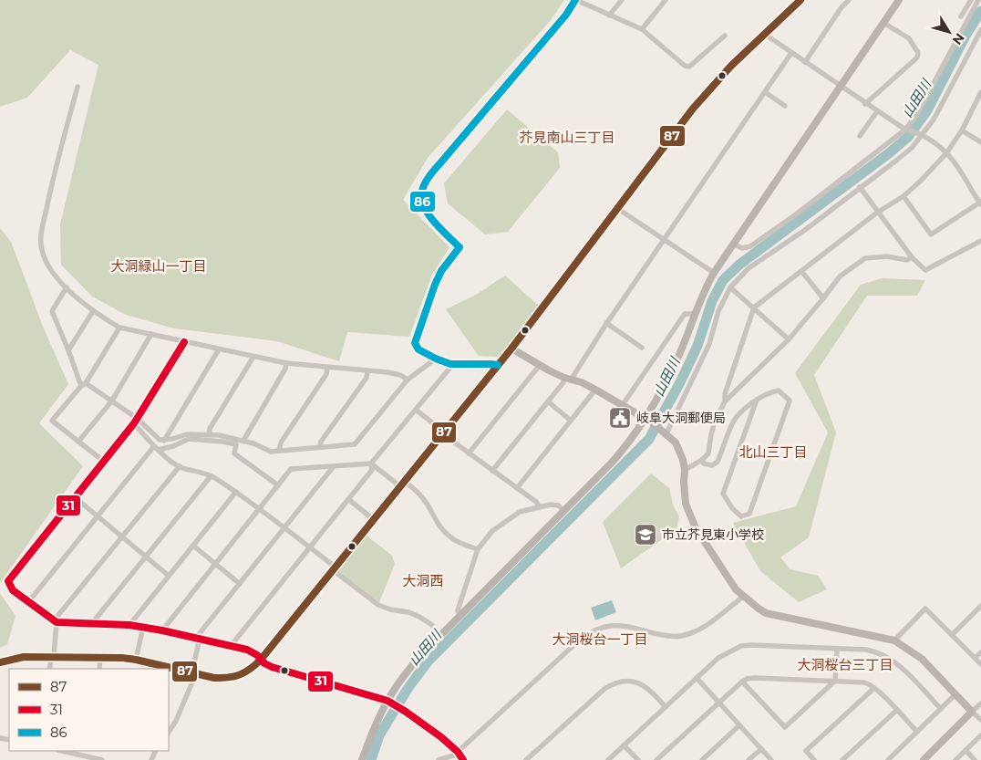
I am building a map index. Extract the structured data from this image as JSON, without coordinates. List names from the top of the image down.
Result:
{
  "districts": [
    "芥見南山三丁目",
    "大洞緑山一丁目",
    "北山三丁目",
    "大洞西",
    "大洞桜台一丁目",
    "大洞桜台三丁目"
  ],
  "water": ["山田川"],
  "places": {
    "public building": ["岐阜大洞郵便局"],
    "school or university": ["市立芥見東小学校"]
  },
  "lines": ["transit line 87", "transit line 86", "transit line 31"],
  "legend": ["87", "31", "86"],
  "north": "bottom right"
}
